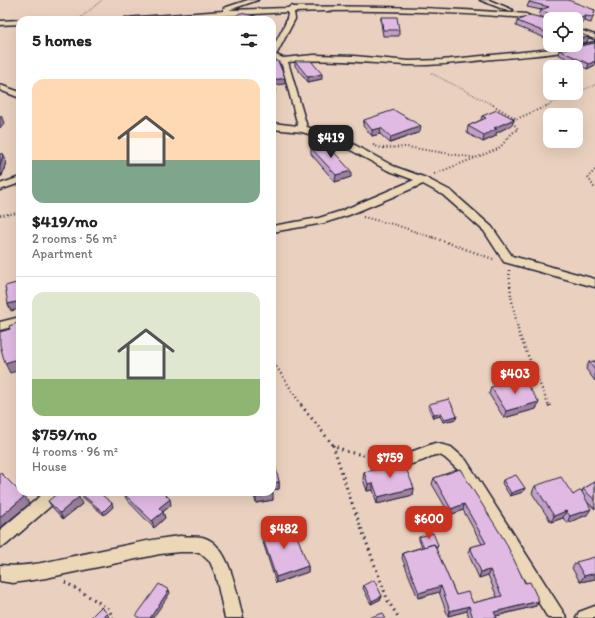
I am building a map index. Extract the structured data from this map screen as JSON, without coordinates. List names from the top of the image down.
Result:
{
  "page": {
    "map_buttons": ["+", "−"],
    "heading": "5 homes",
    "list": [
      {
        "name": "$419/mo",
        "note": "2 rooms · 56 m² · Apartment"
      },
      {
        "name": "$759/mo",
        "note": "4 rooms · 96 m² · House"
      }
    ],
    "price": [
      "$419",
      "$403",
      "$759",
      "$600",
      "$482"
    ]
  }
}
